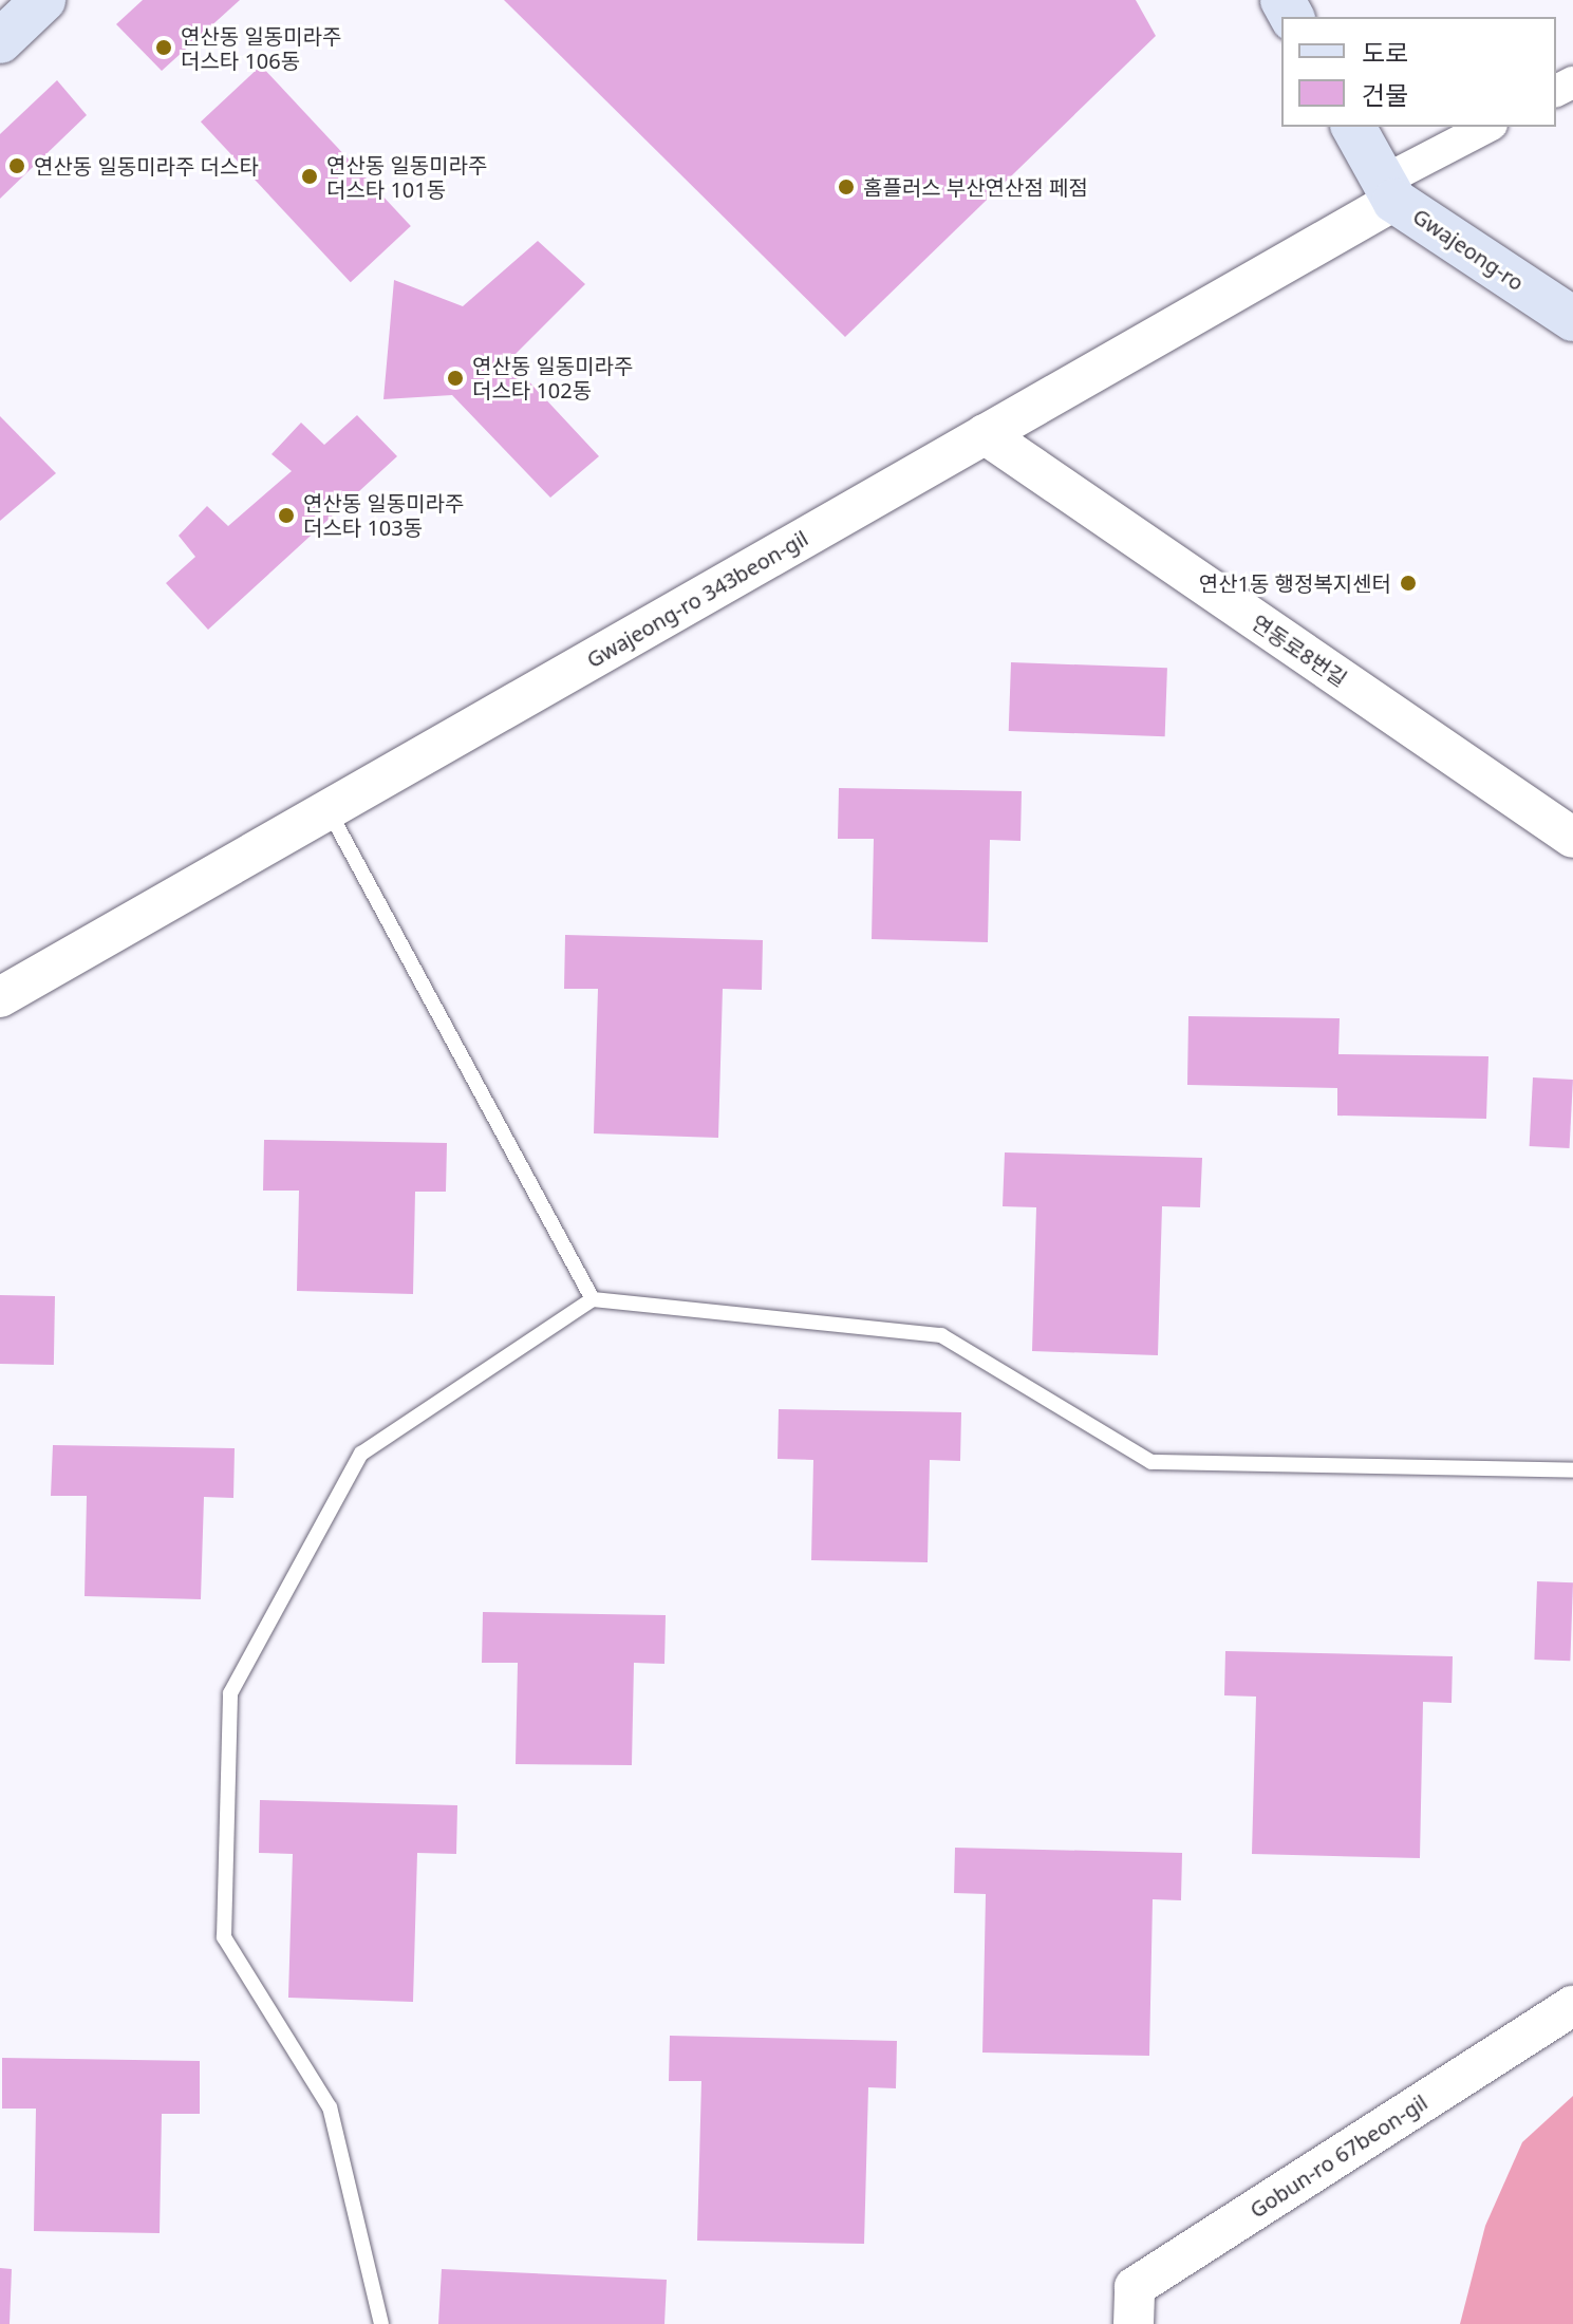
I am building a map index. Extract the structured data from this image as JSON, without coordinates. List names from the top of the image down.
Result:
{
  "streets": {
    "main road": ["Gwajeong-ro"],
    "street": ["Gwajeong-ro 343beon-gil", "연동로8번길", "Gobun-ro 67beon-gil"]
  },
  "crossings": [
    ["Gwajeong-ro", "Gwajeong-ro 343beon-gil"],
    ["Gwajeong-ro 343beon-gil", "연동로8번길"]
  ],
  "places": [
    "연산동 일동미라주 더스타 106동",
    "연산동 일동미라주 더스타",
    "연산동 일동미라주 더스타 101동",
    "홈플러스 부산연산점 페점",
    "연산동 일동미라주 더스타 102동",
    "연산동 일동미라주 더스타 103동",
    "연산1동 행정복지센터"
  ],
  "legend": ["도로", "건물"]
}
